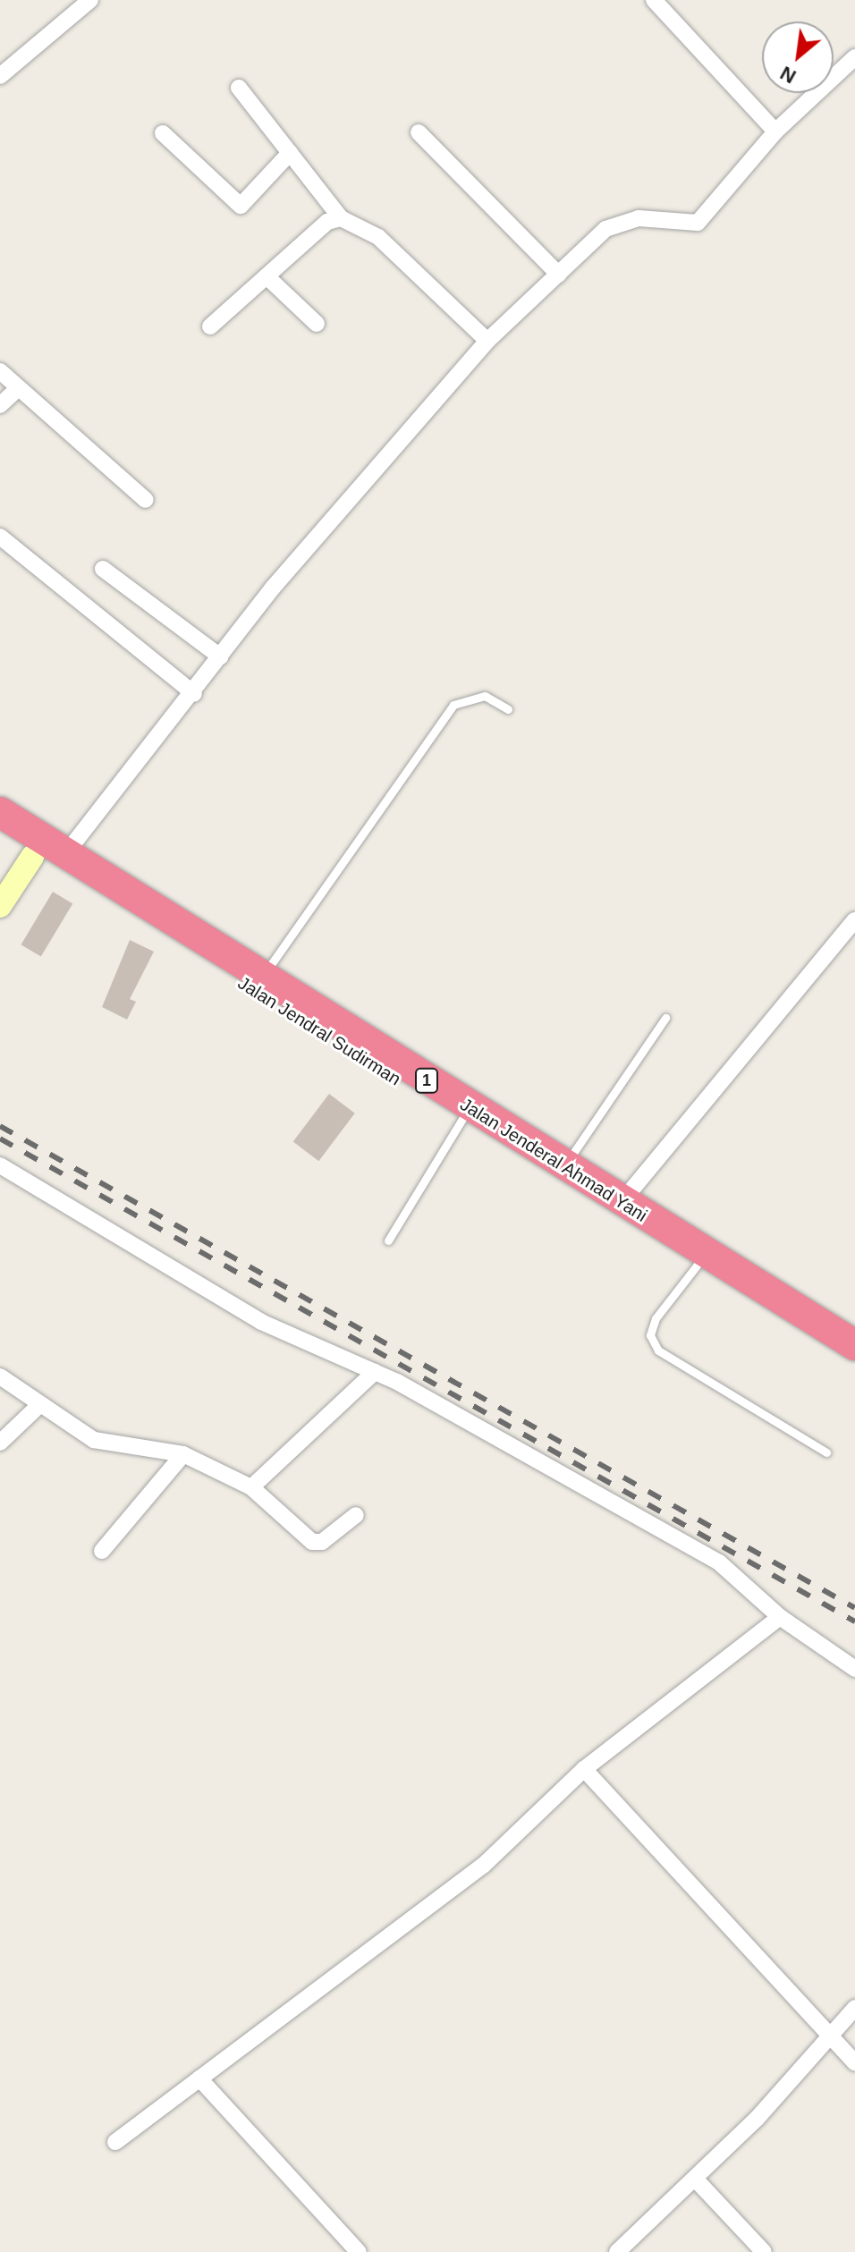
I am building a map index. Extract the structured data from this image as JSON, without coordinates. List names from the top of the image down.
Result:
{
  "streets": {
    "highway": ["Jalan Jendral Sudirman", "1", "Jalan Jenderal Ahmad Yani"]
  },
  "north": "bottom left"
}
